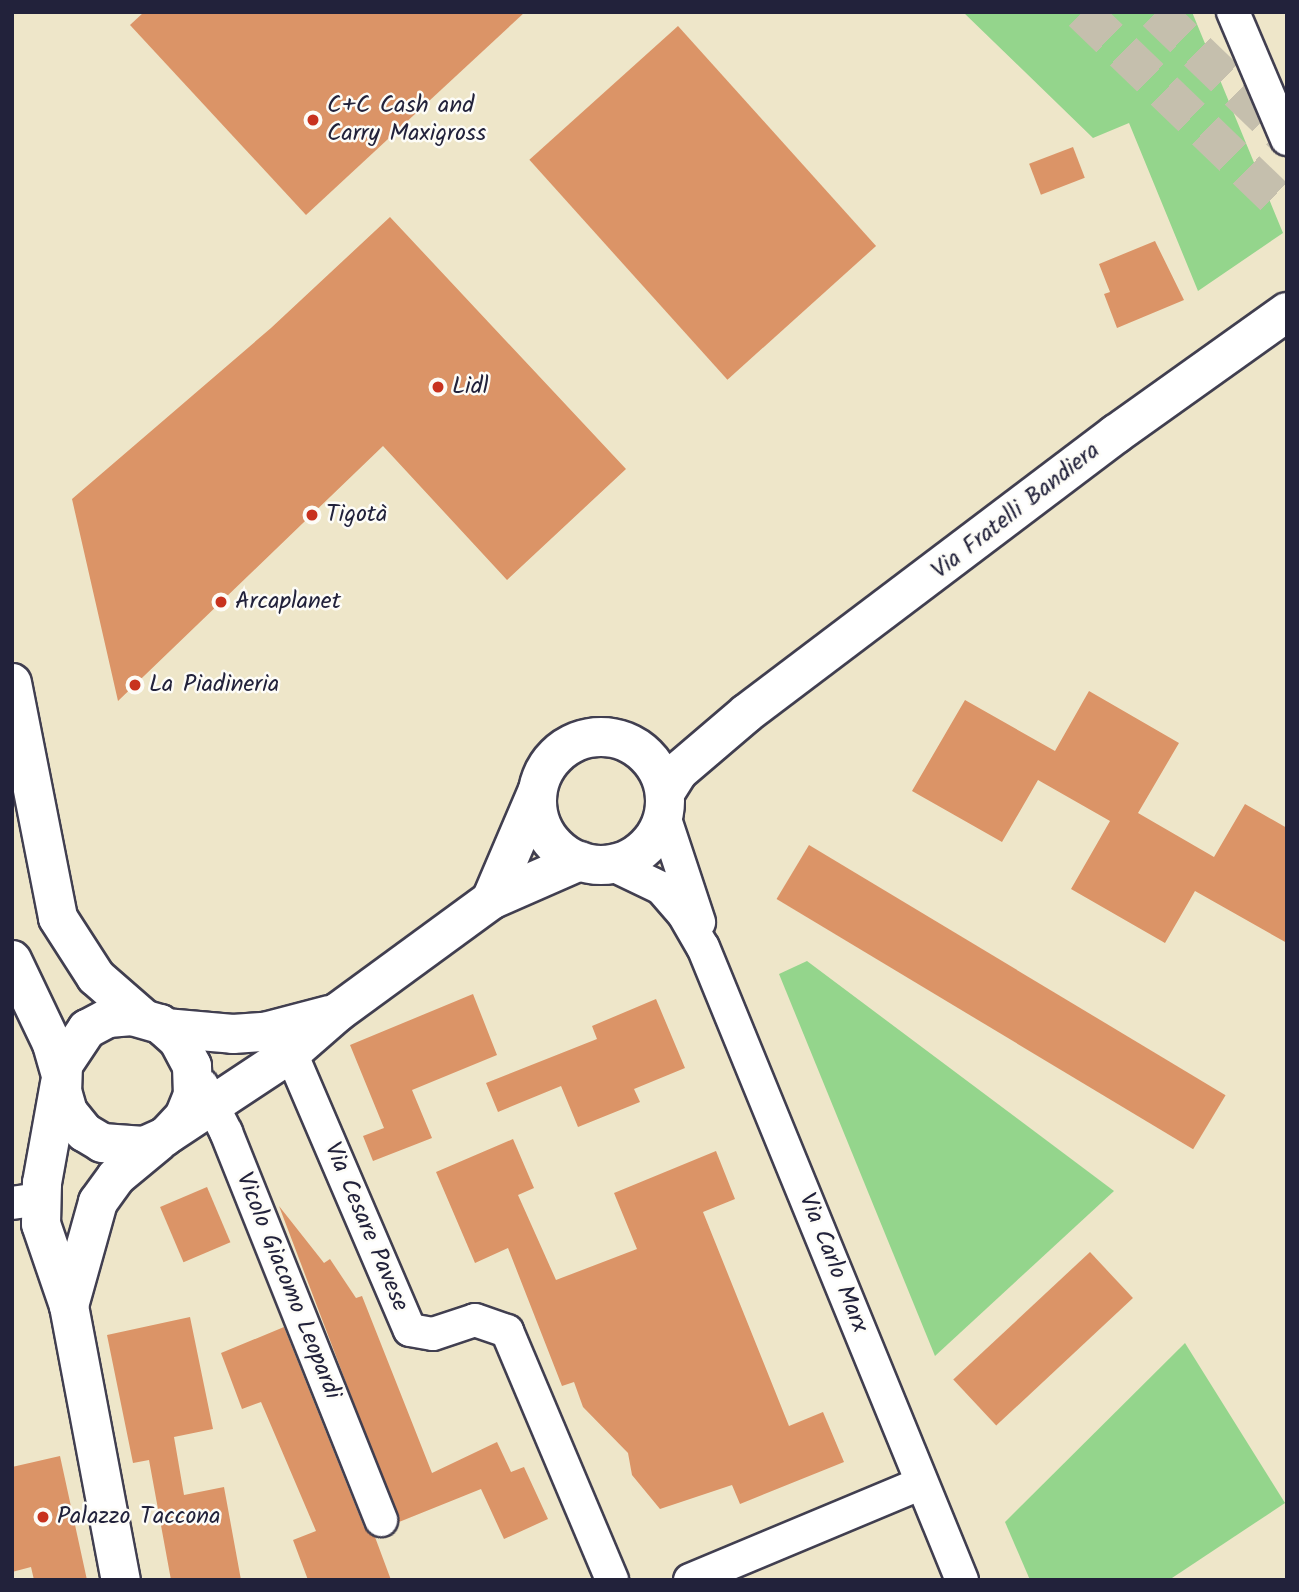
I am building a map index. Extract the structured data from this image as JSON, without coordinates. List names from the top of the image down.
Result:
{
  "streets": {
    "street": [
      "Via Fratelli Bandiera",
      "Via Cesare Pavese",
      "Via Carlo Marx",
      "Vicolo Giacomo Leopardi"
    ]
  },
  "crossings": [
    ["Via Fratelli Bandiera", "Via Cesare Pavese"],
    ["Via Fratelli Bandiera", "Via Carlo Marx"],
    ["Via Fratelli Bandiera", "Vicolo Giacomo Leopardi"]
  ],
  "places": [
    "C+C Cash and Carry Maxigross",
    "Lidl",
    "Tigotà",
    "Arcaplanet",
    "La Piadineria",
    "Palazzo Taccona"
  ]
}
